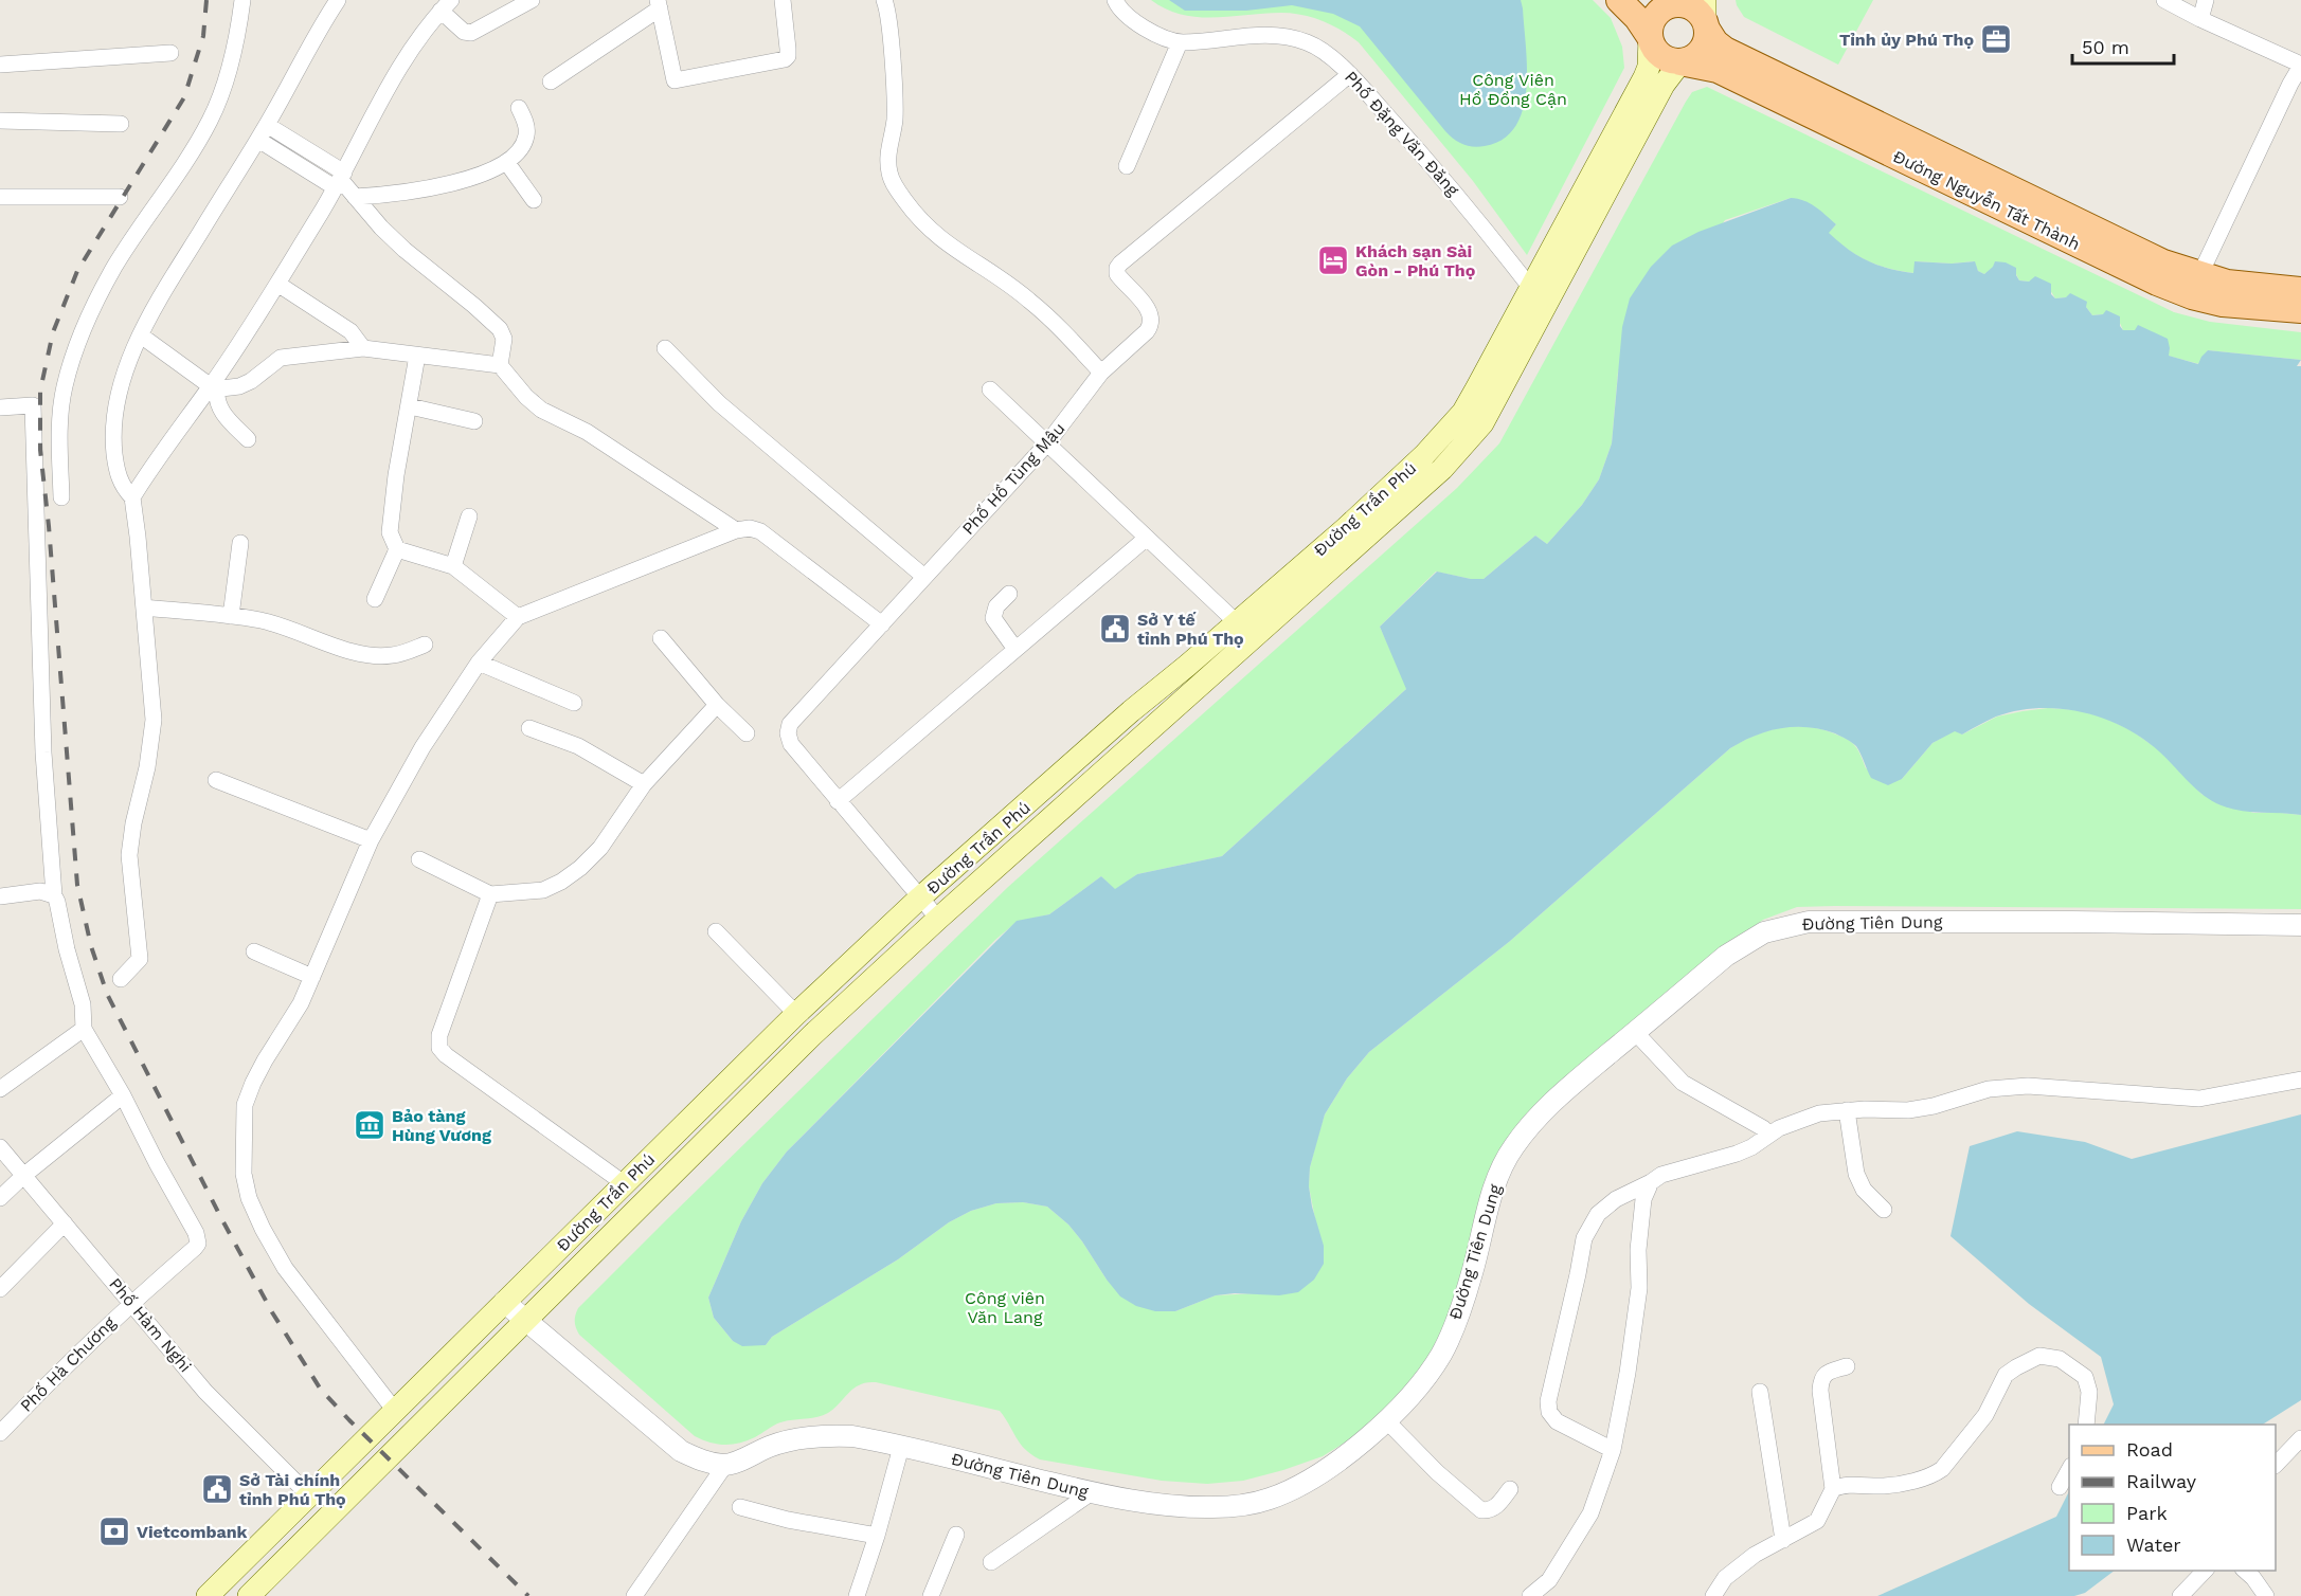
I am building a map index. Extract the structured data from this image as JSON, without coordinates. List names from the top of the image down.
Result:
{
  "streets": {
    "main road": ["Đường Nguyễn Tất Thành", "Đường Trần Phú"],
    "street": [
      "Phố Đặng Văn Đăng",
      "Phố Hồ Tùng Mậu",
      "Đường Tiên Dung",
      "Phố Hàm Nghi",
      "Phố Hà Chương"
    ]
  },
  "crossings": [
    ["Phố Đặng Văn Đăng", "Phố Hồ Tùng Mậu"],
    ["Phố Đặng Văn Đăng", "Đường Trần Phú"],
    ["Đường Nguyễn Tất Thành", "Đường Trần Phú"],
    ["Phố Hồ Tùng Mậu", "Đường Trần Phú"],
    ["Đường Trần Phú", "Phố Hàm Nghi"],
    ["Phố Hàm Nghi", "Phố Hà Chương"]
  ],
  "parks": ["Công Viên Hồ Đồng Cận", "Công viên Văn Lang"],
  "places": {
    "office": ["Tỉnh ủy Phú Thọ"],
    "hotel": ["Khách sạn Sài Gòn - Phú Thọ"],
    "public building": ["Sở Y tế tỉnh Phú Thọ", "Sở Tài chính tỉnh Phú Thọ"],
    "museum": ["Bảo tàng Hùng Vương"],
    "bank": ["Vietcombank"]
  },
  "legend": [
    "Road",
    "Railway",
    "Park",
    "Water"
  ],
  "scale_bar": "50 m"
}
